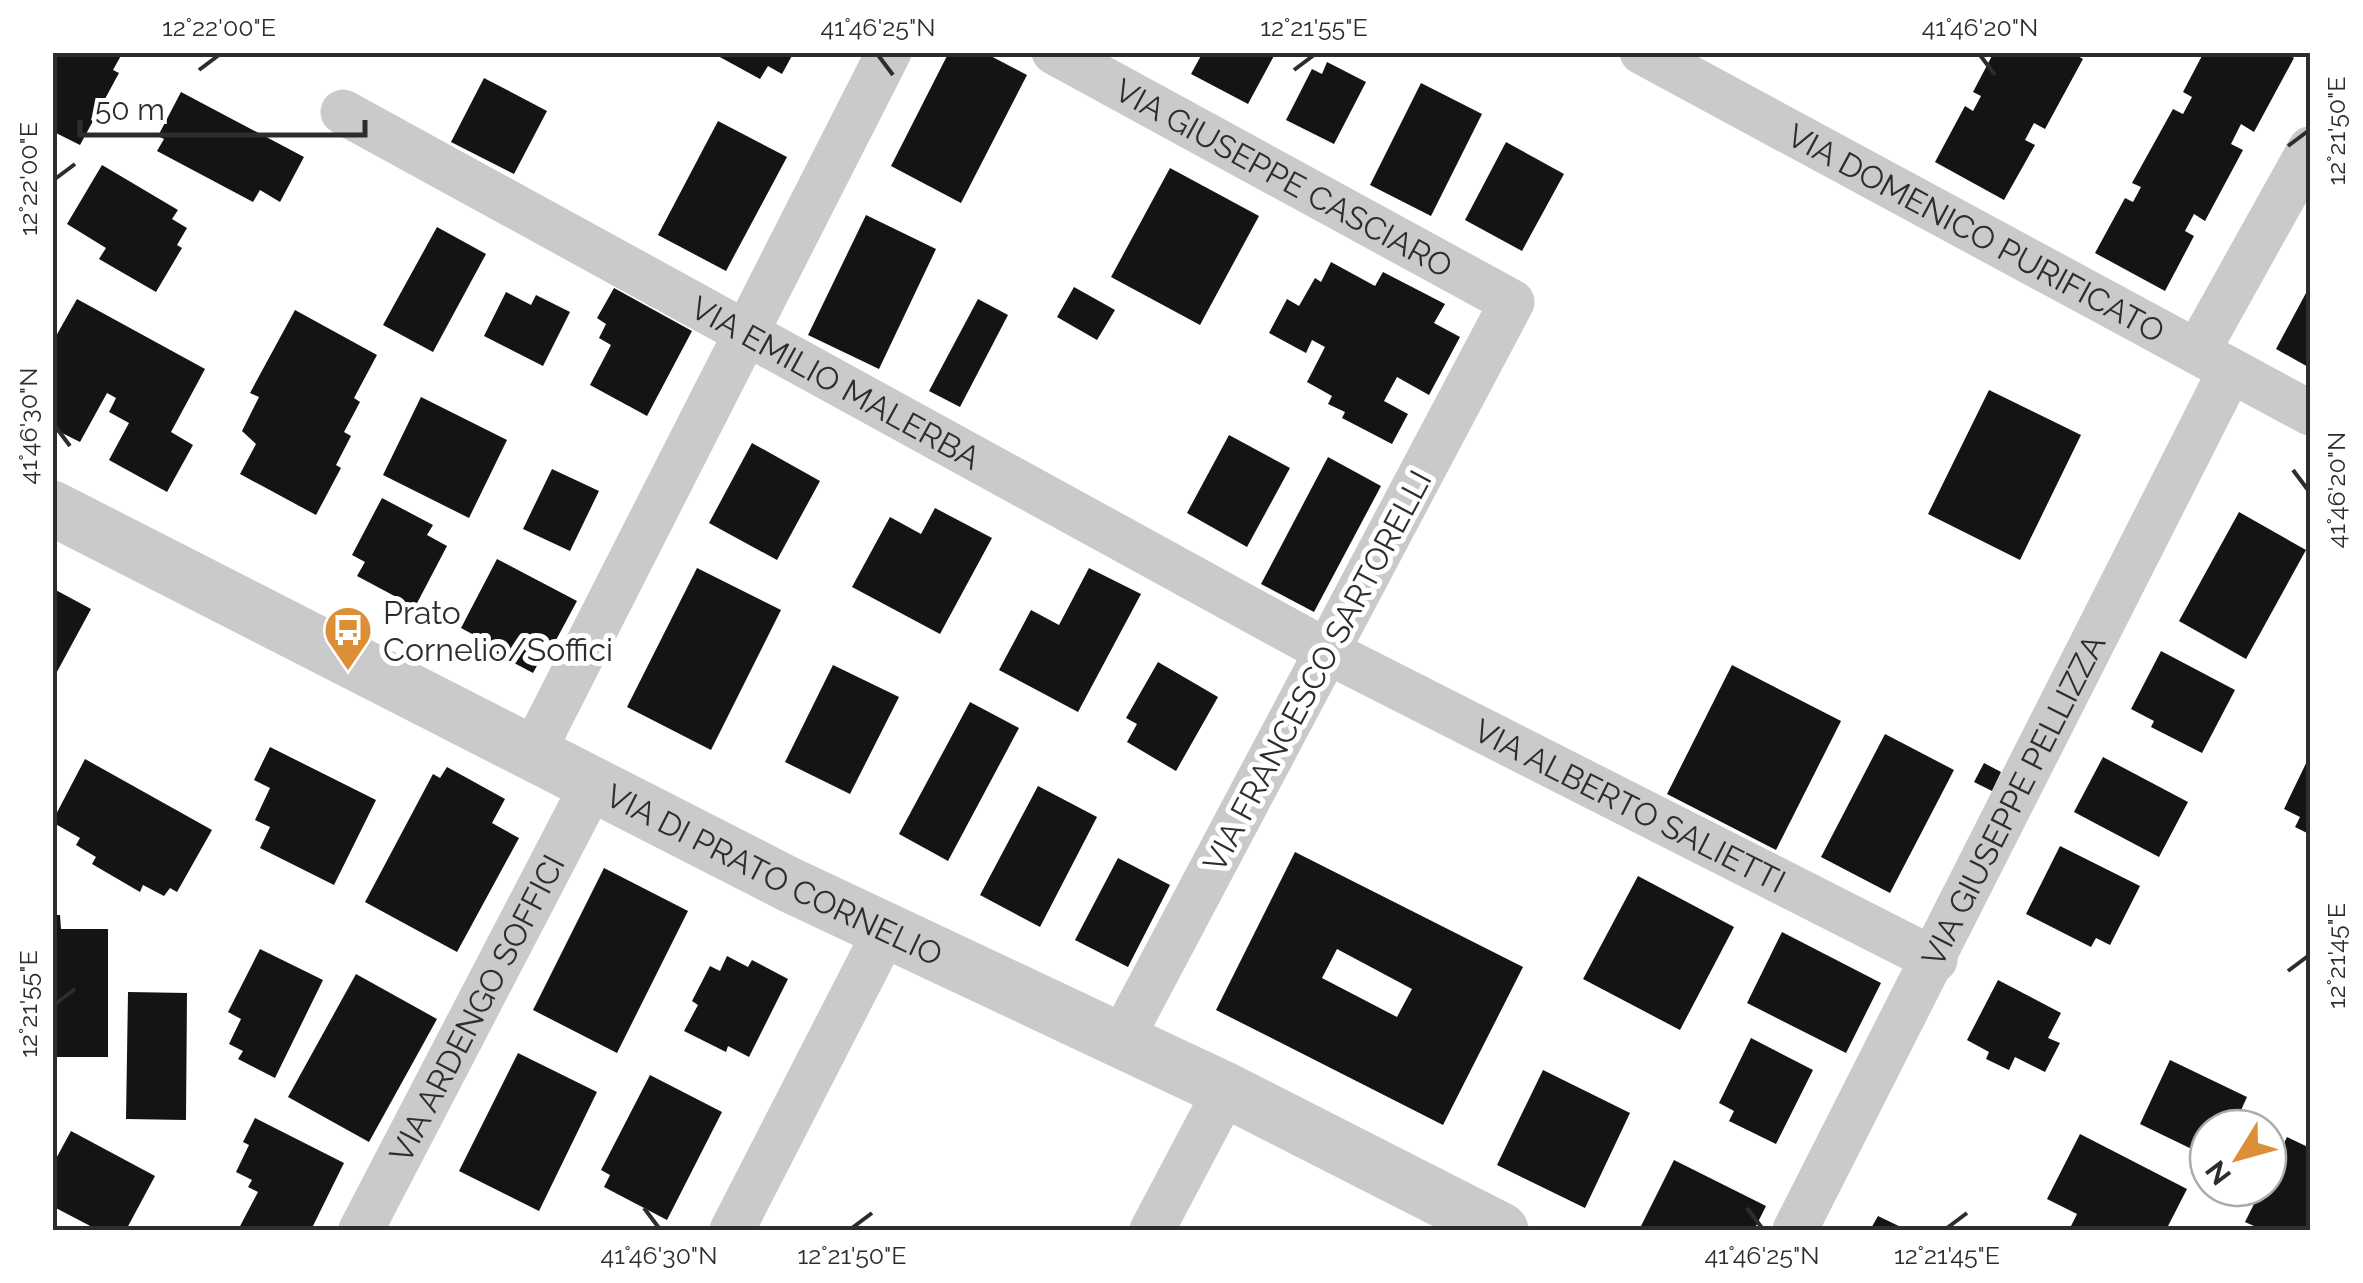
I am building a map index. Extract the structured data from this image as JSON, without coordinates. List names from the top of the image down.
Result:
{
  "streets": {
    "street": [
      "VIA GIUSEPPE CASCIARO",
      "VIA DOMENICO PURIFICATO",
      "VIA EMILIO MALERBA",
      "VIA FRANCESCO SARTORELLI",
      "VIA GIUSEPPE PELLIZZA",
      "VIA ALBERTO SALIETTI",
      "VIA DI PRATO CORNELIO",
      "VIA ARDENGO SOFFICI"
    ]
  },
  "crossings": [
    ["VIA GIUSEPPE CASCIARO", "VIA FRANCESCO SARTORELLI"],
    ["VIA DOMENICO PURIFICATO", "VIA GIUSEPPE PELLIZZA"],
    ["VIA EMILIO MALERBA", "VIA FRANCESCO SARTORELLI"],
    ["VIA EMILIO MALERBA", "VIA ALBERTO SALIETTI"],
    ["VIA FRANCESCO SARTORELLI", "VIA ALBERTO SALIETTI"],
    ["VIA FRANCESCO SARTORELLI", "VIA DI PRATO CORNELIO"],
    ["VIA GIUSEPPE PELLIZZA", "VIA ALBERTO SALIETTI"],
    ["VIA DI PRATO CORNELIO", "VIA ARDENGO SOFFICI"]
  ],
  "places": {
    "bus stop": ["Prato Cornelio/Soffici"]
  },
  "scale_bar": "50 m",
  "north": "bottom left",
  "coordinates": [
    "12°22'00\"E",
    "41°46'25\"N",
    "12°21'55\"E",
    "41°46'20\"N",
    "12°21'50\"E",
    "41°46'30\"N",
    "12°21'45\"E"
  ]
}
